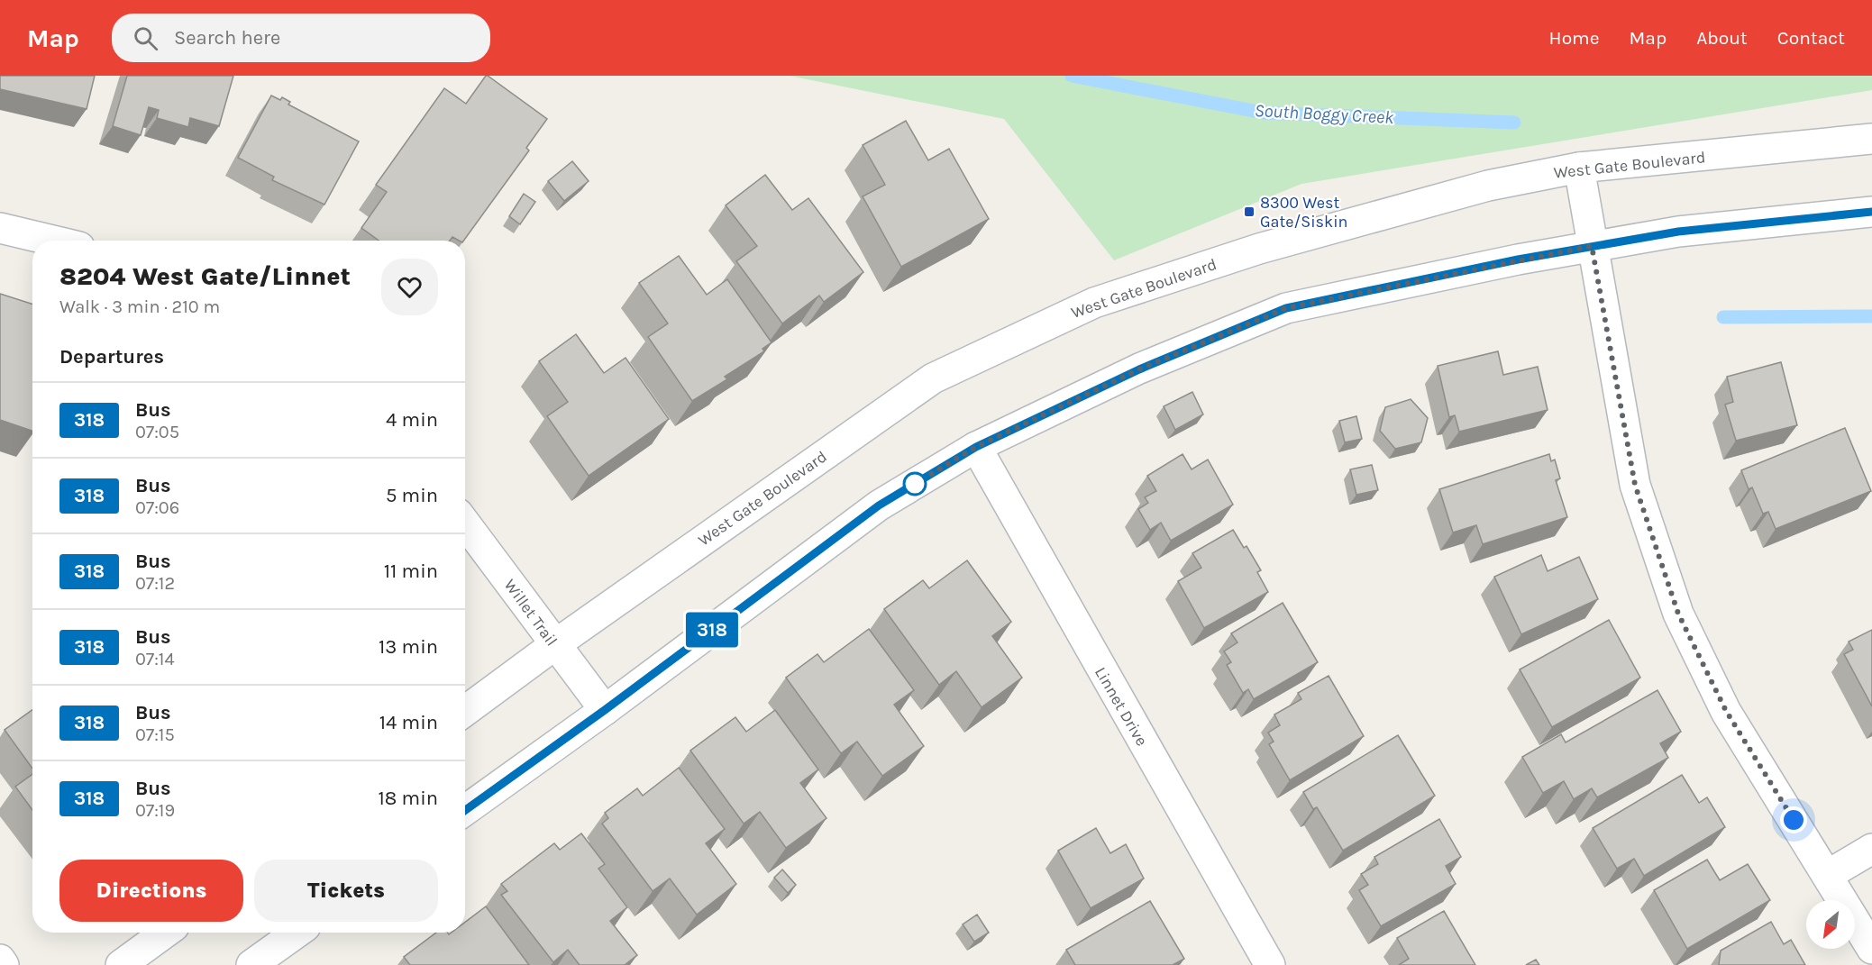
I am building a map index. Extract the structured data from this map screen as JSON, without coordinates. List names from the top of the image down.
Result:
{
  "streets": {
    "main road": ["West Gate Boulevard", "Willet Trail", "Linnet Drive"]
  },
  "crossings": [
    ["West Gate Boulevard", "Willet Trail"]
  ],
  "water": ["South Boggy Creek"],
  "places": {
    "transit": ["8300 West Gate/Siskin"]
  },
  "lines": ["bus line 318"],
  "north": "bottom left",
  "page": {
    "header": "Map",
    "search": "Search here",
    "nav": [
      "Home",
      "Map",
      "About",
      "Contact"
    ],
    "on_map": "318",
    "heading": [
      ["8204 West Gate/Linnet", "Walk · 3 min · 210 m"],
      "Departures"
    ],
    "list": [
      {
        "mark": "318",
        "name": "Bus",
        "note": "07:05",
        "value": "4 min"
      },
      {
        "mark": "318",
        "name": "Bus",
        "note": "07:06",
        "value": "5 min"
      },
      {
        "mark": "318",
        "name": "Bus",
        "note": "07:12",
        "value": "11 min"
      },
      {
        "mark": "318",
        "name": "Bus",
        "note": "07:14",
        "value": "13 min"
      },
      {
        "mark": "318",
        "name": "Bus",
        "note": "07:15",
        "value": "14 min"
      },
      {
        "mark": "318",
        "name": "Bus",
        "note": "07:19",
        "value": "18 min"
      }
    ],
    "buttons": ["Directions", "Tickets"]
  }
}
